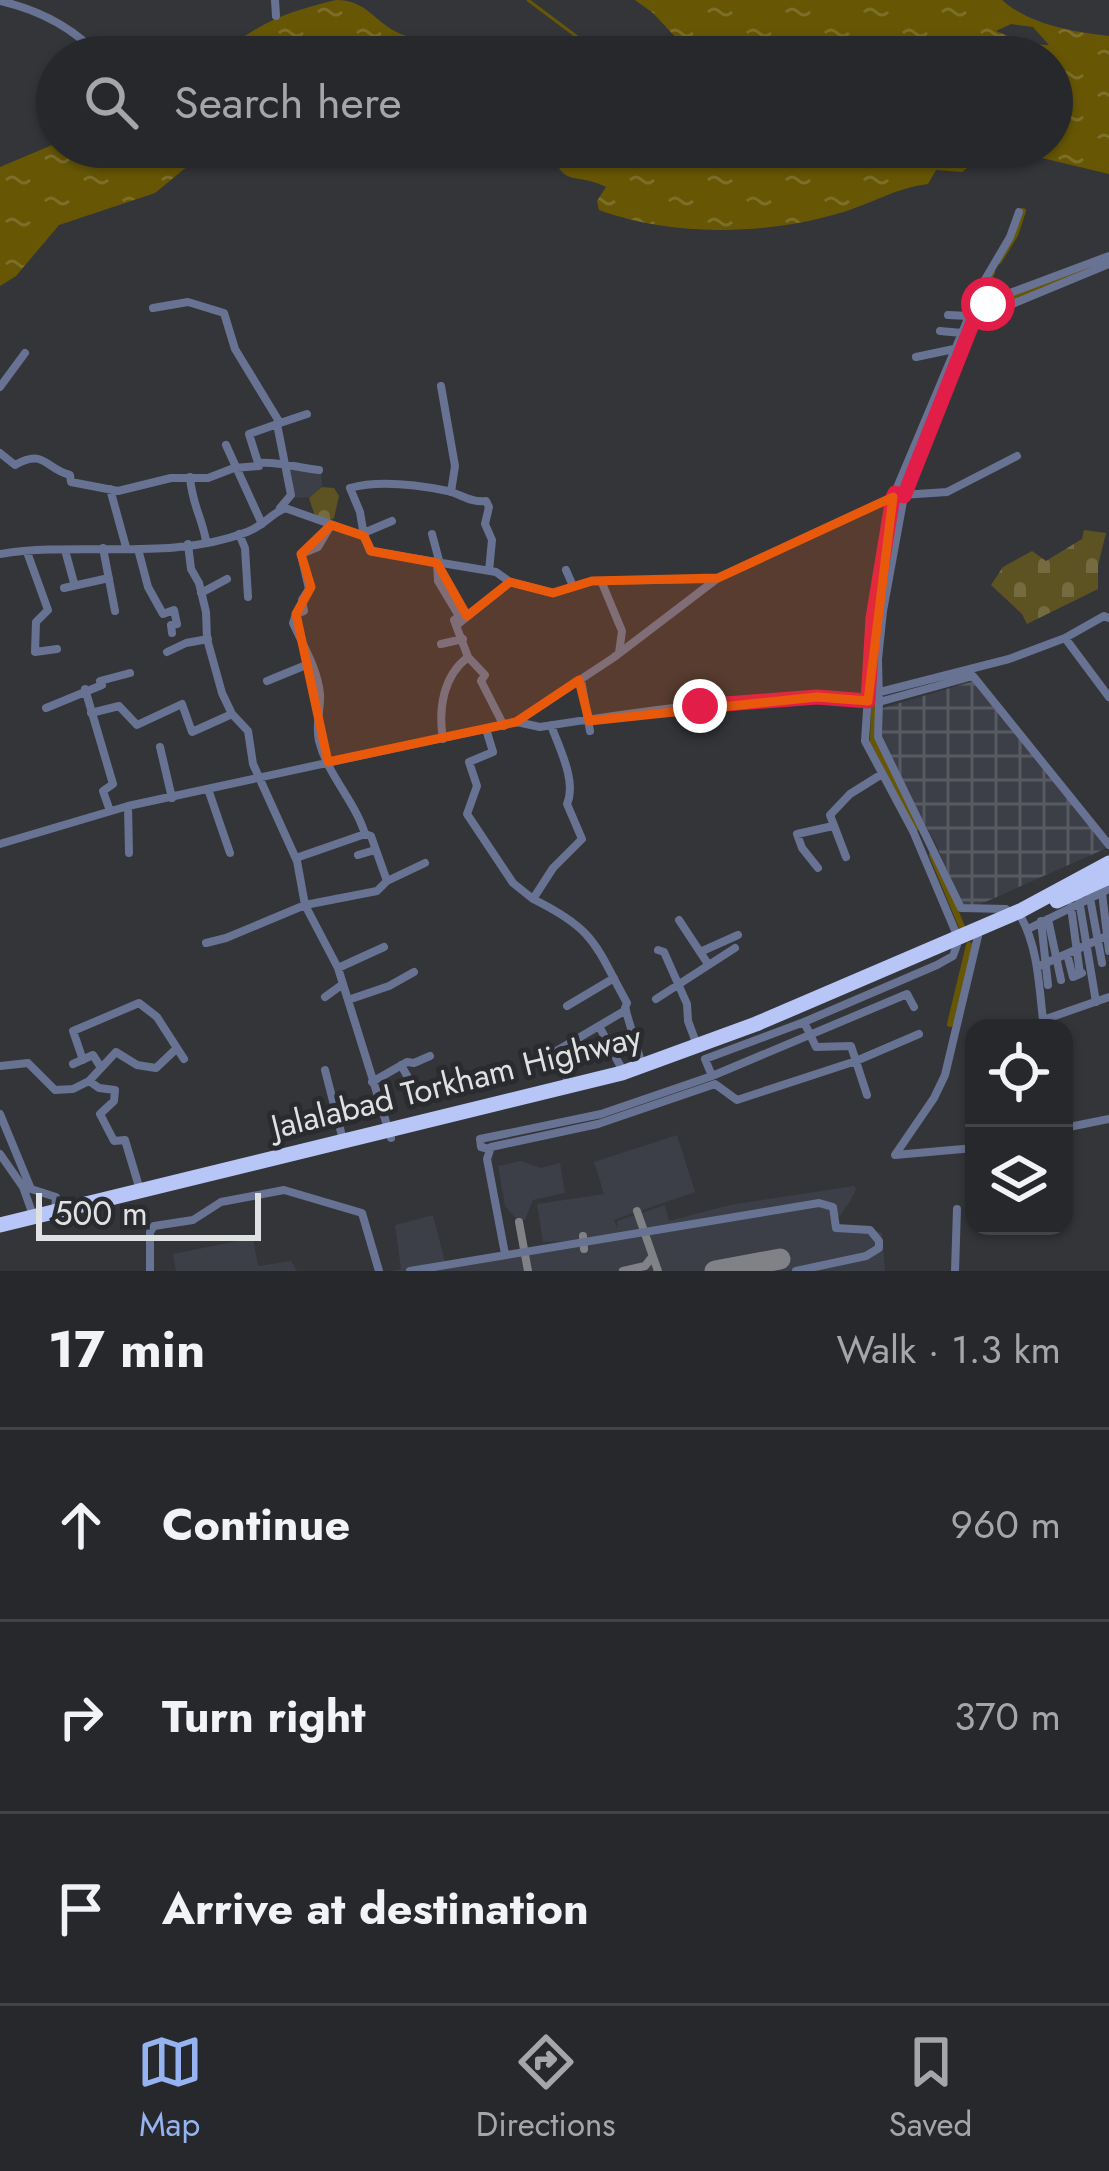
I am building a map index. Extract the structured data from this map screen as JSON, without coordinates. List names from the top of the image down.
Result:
{
  "streets": {
    "highway": ["Jalalabad Torkham Highway"]
  },
  "scale_bar": "500 m",
  "page": {
    "search": "Search here",
    "scale": "500 m",
    "heading": ["17 min", "Walk · 1.3 km"],
    "list": [
      ["Continue", "960 m"],
      ["Turn right", "370 m"],
      "Arrive at destination"
    ],
    "nav": ["Map", "Directions", "Saved"]
  }
}
